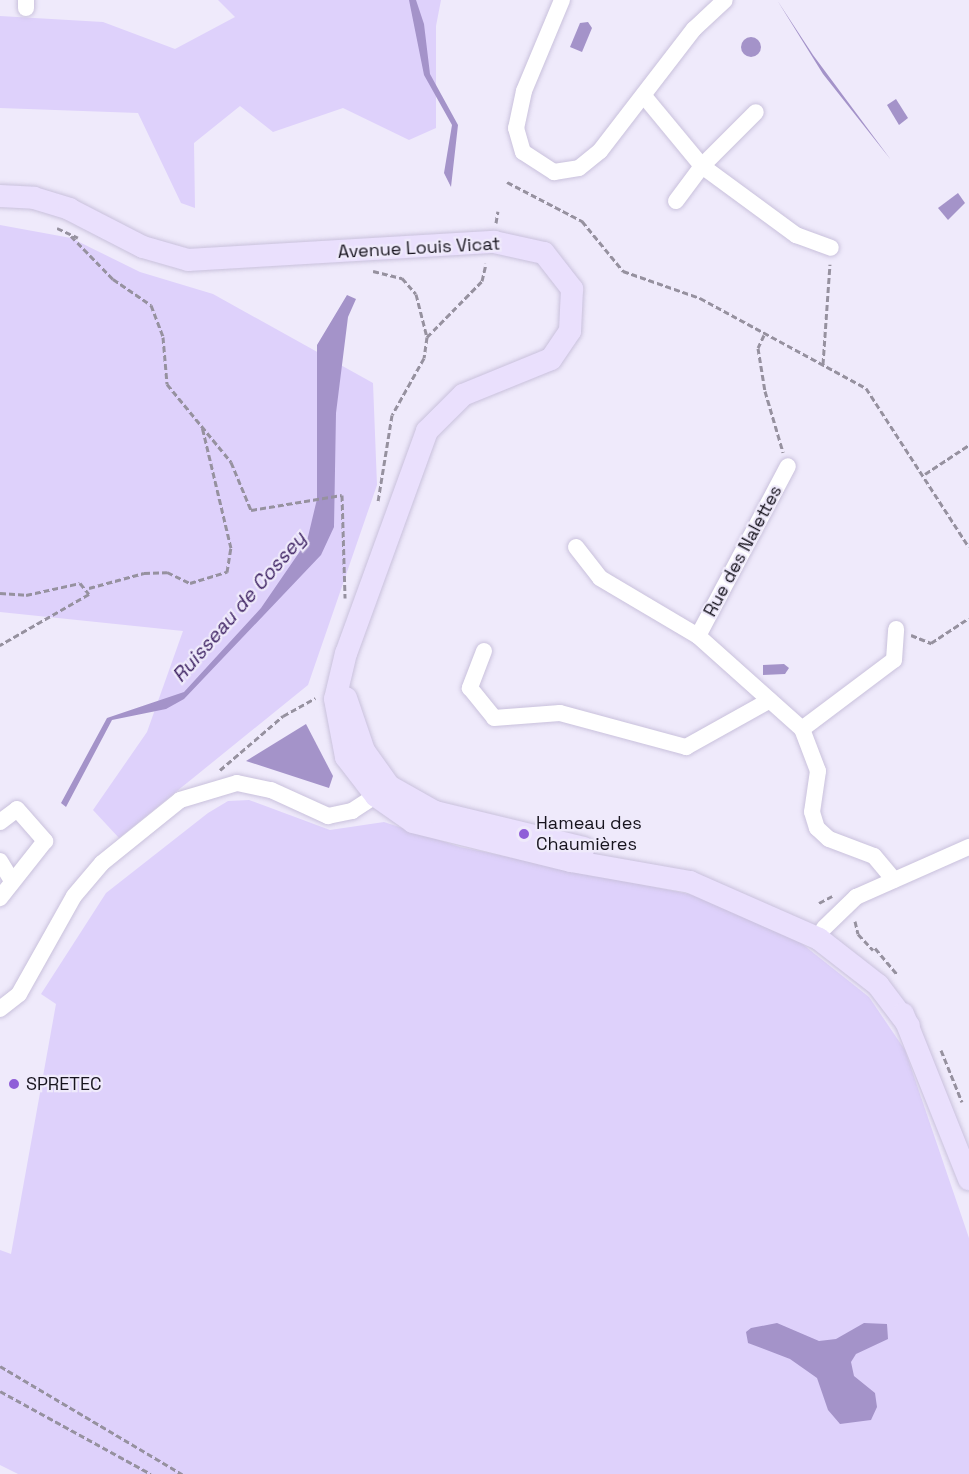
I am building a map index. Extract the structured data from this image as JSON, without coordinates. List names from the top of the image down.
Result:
{
  "streets": {
    "main road": ["Avenue Louis Vicat"],
    "street": ["Rue des Nalettes"]
  },
  "water": ["Ruisseau de Cossey"],
  "places": ["Hameau des Chaumières", "SPRETEC"]
}
